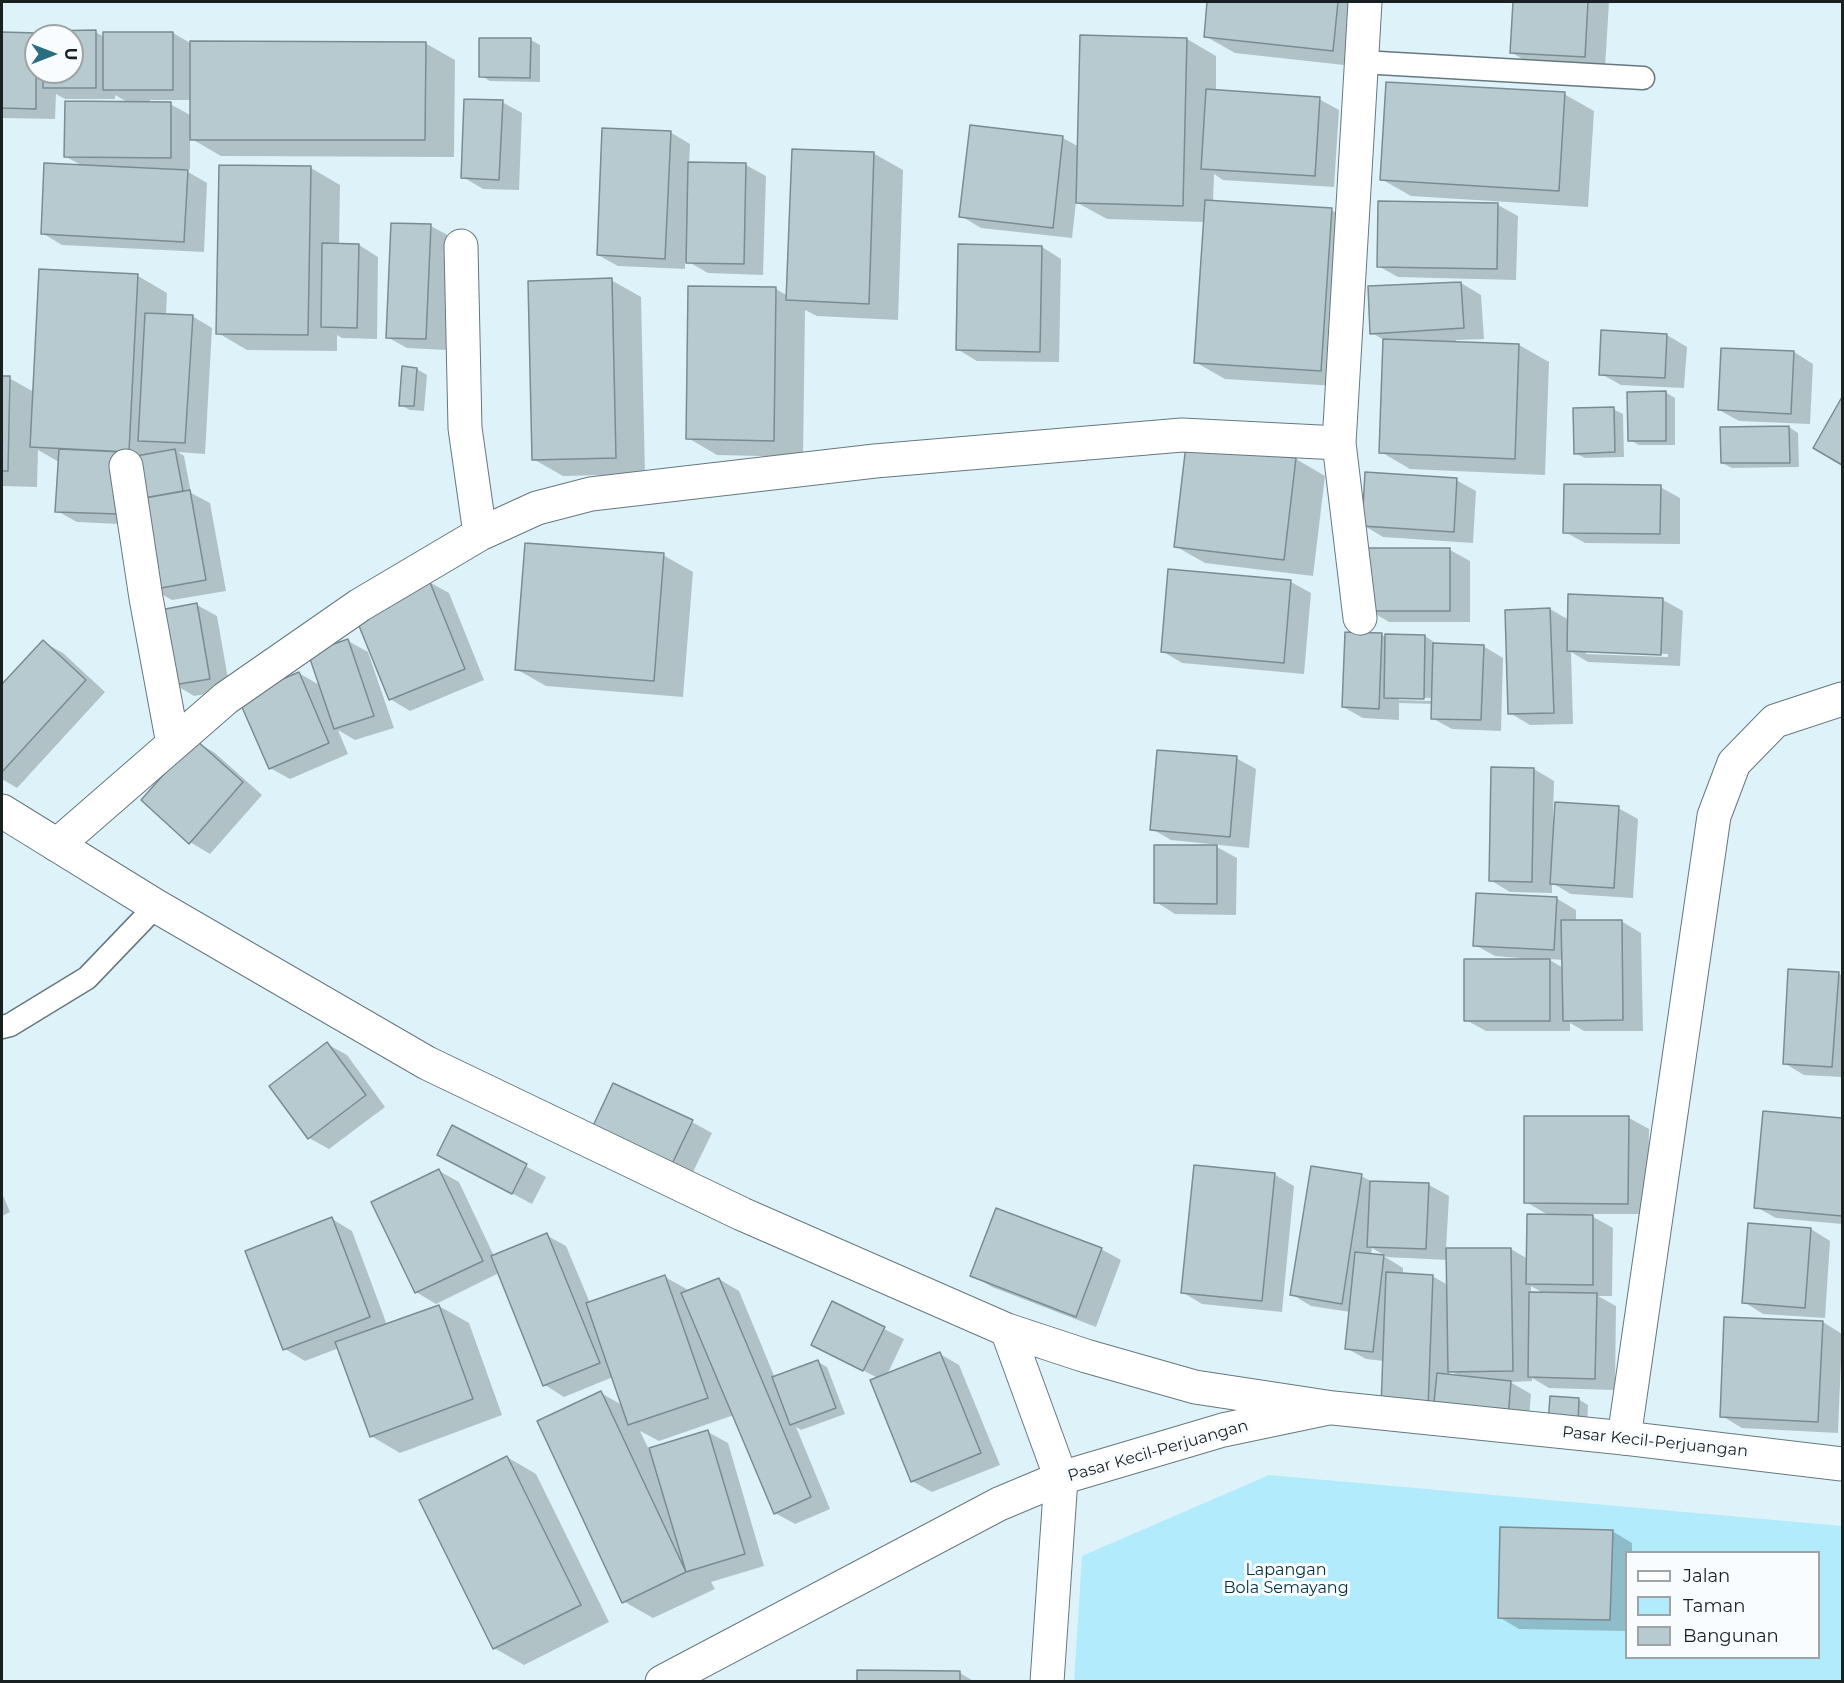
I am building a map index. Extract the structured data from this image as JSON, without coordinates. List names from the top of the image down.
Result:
{
  "streets": {
    "street": ["Pasar Kecil-Perjuangan"]
  },
  "parks": ["Lapangan Bola Semayang"],
  "legend": ["Jalan", "Taman", "Bangunan"],
  "north": "right"
}
